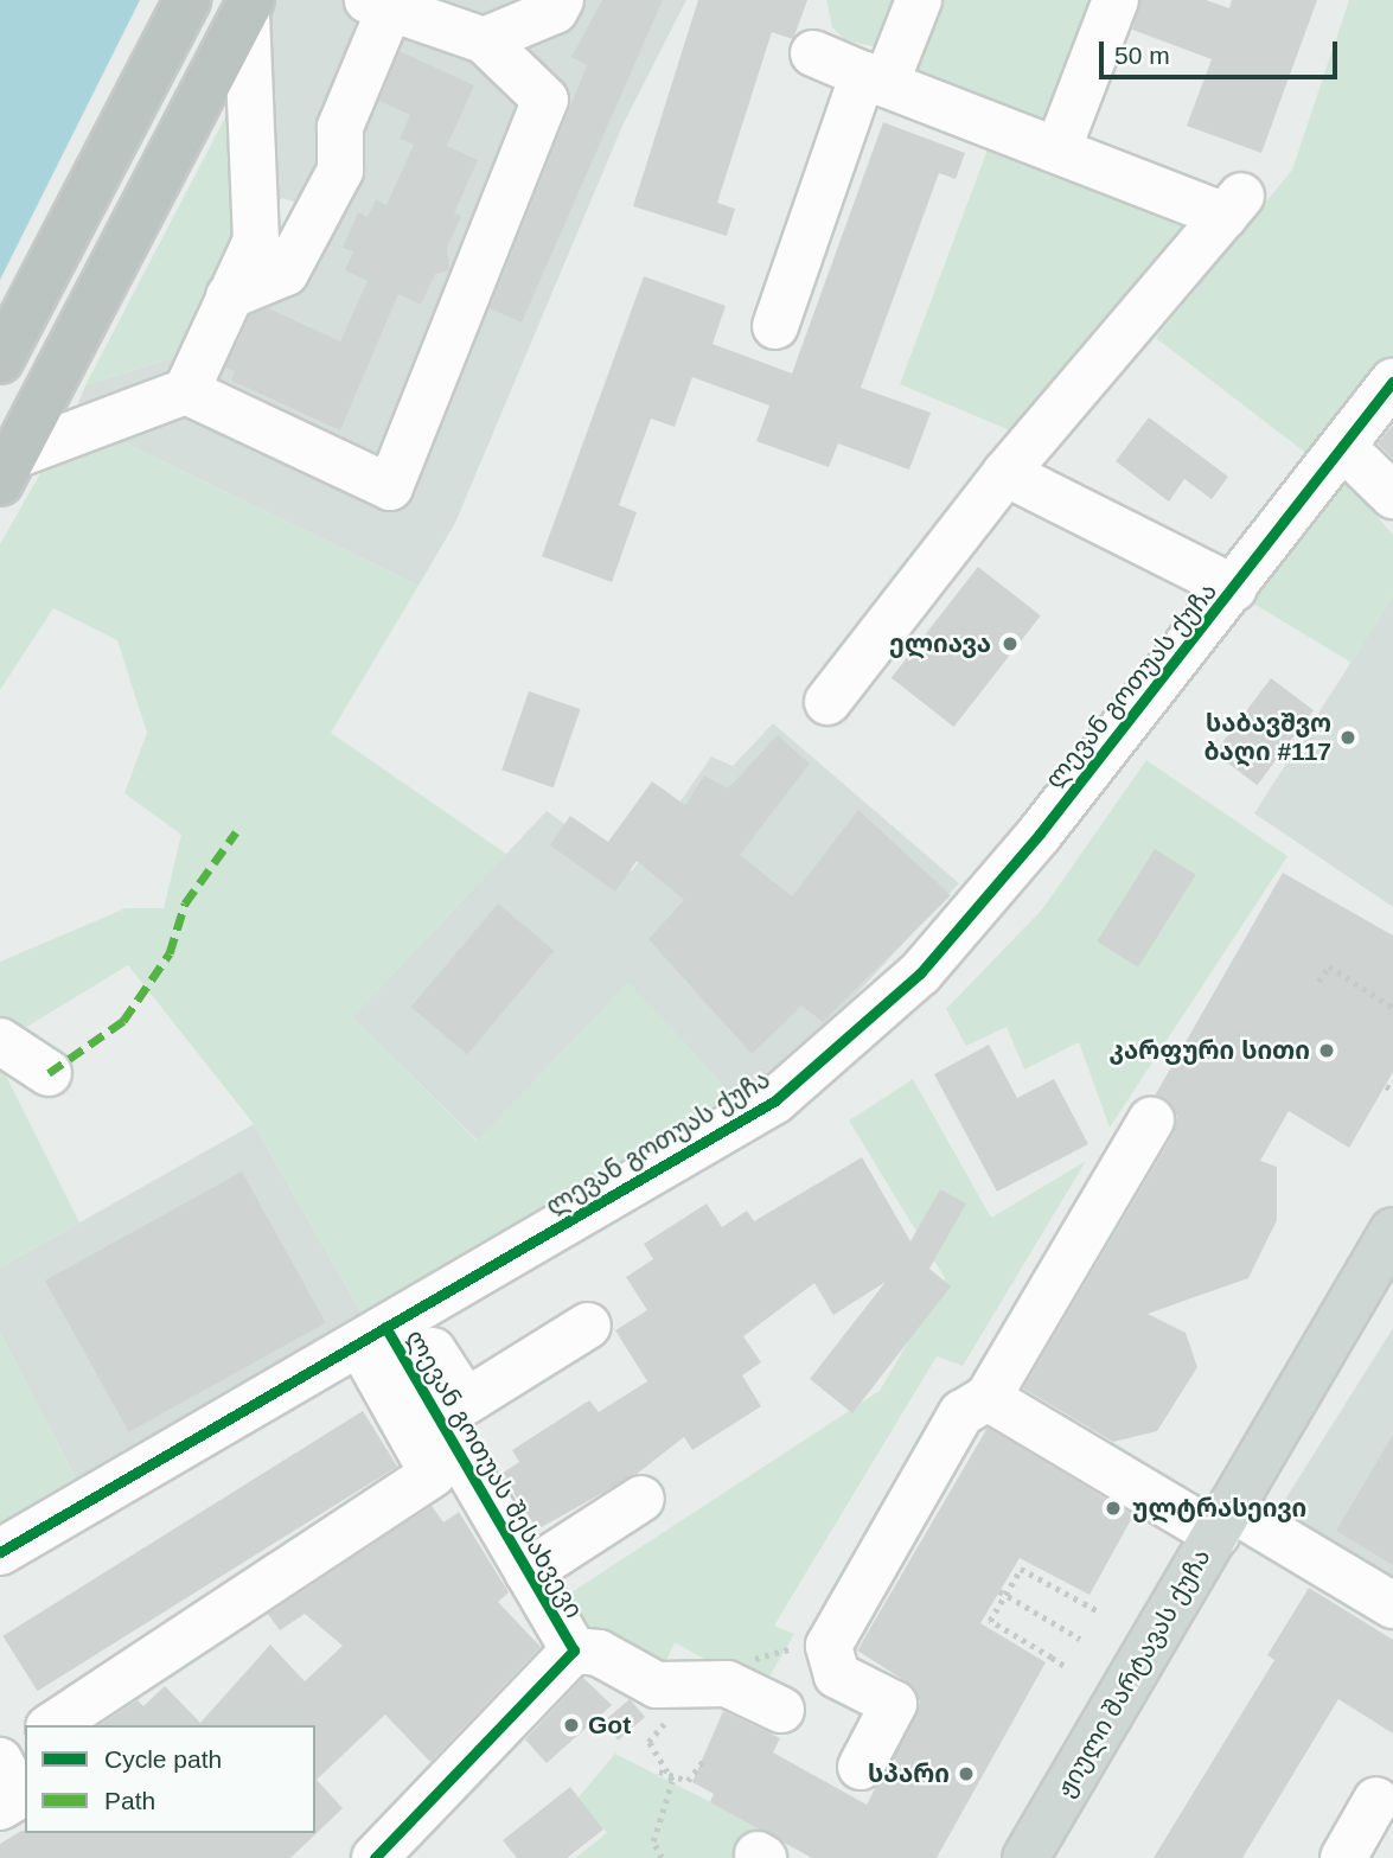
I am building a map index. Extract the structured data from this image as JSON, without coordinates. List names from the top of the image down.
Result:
{
  "streets": {
    "main road": ["ჟიული შარტავას ქუჩა"],
    "street": ["ლევან გოთუას ქუჩა", "ლევან გოთუას შესახვევი"]
  },
  "crossings": [
    ["ლევან გოთუას ქუჩა", "ლევან გოთუას შესახვევი"]
  ],
  "places": [
    "ელიავა",
    "საბავშვო ბაღი #117",
    "კარფური სითი",
    "ულტრასეივი",
    "Got",
    "სპარი"
  ],
  "legend": ["Cycle path", "Path"],
  "scale_bar": "50 m"
}
